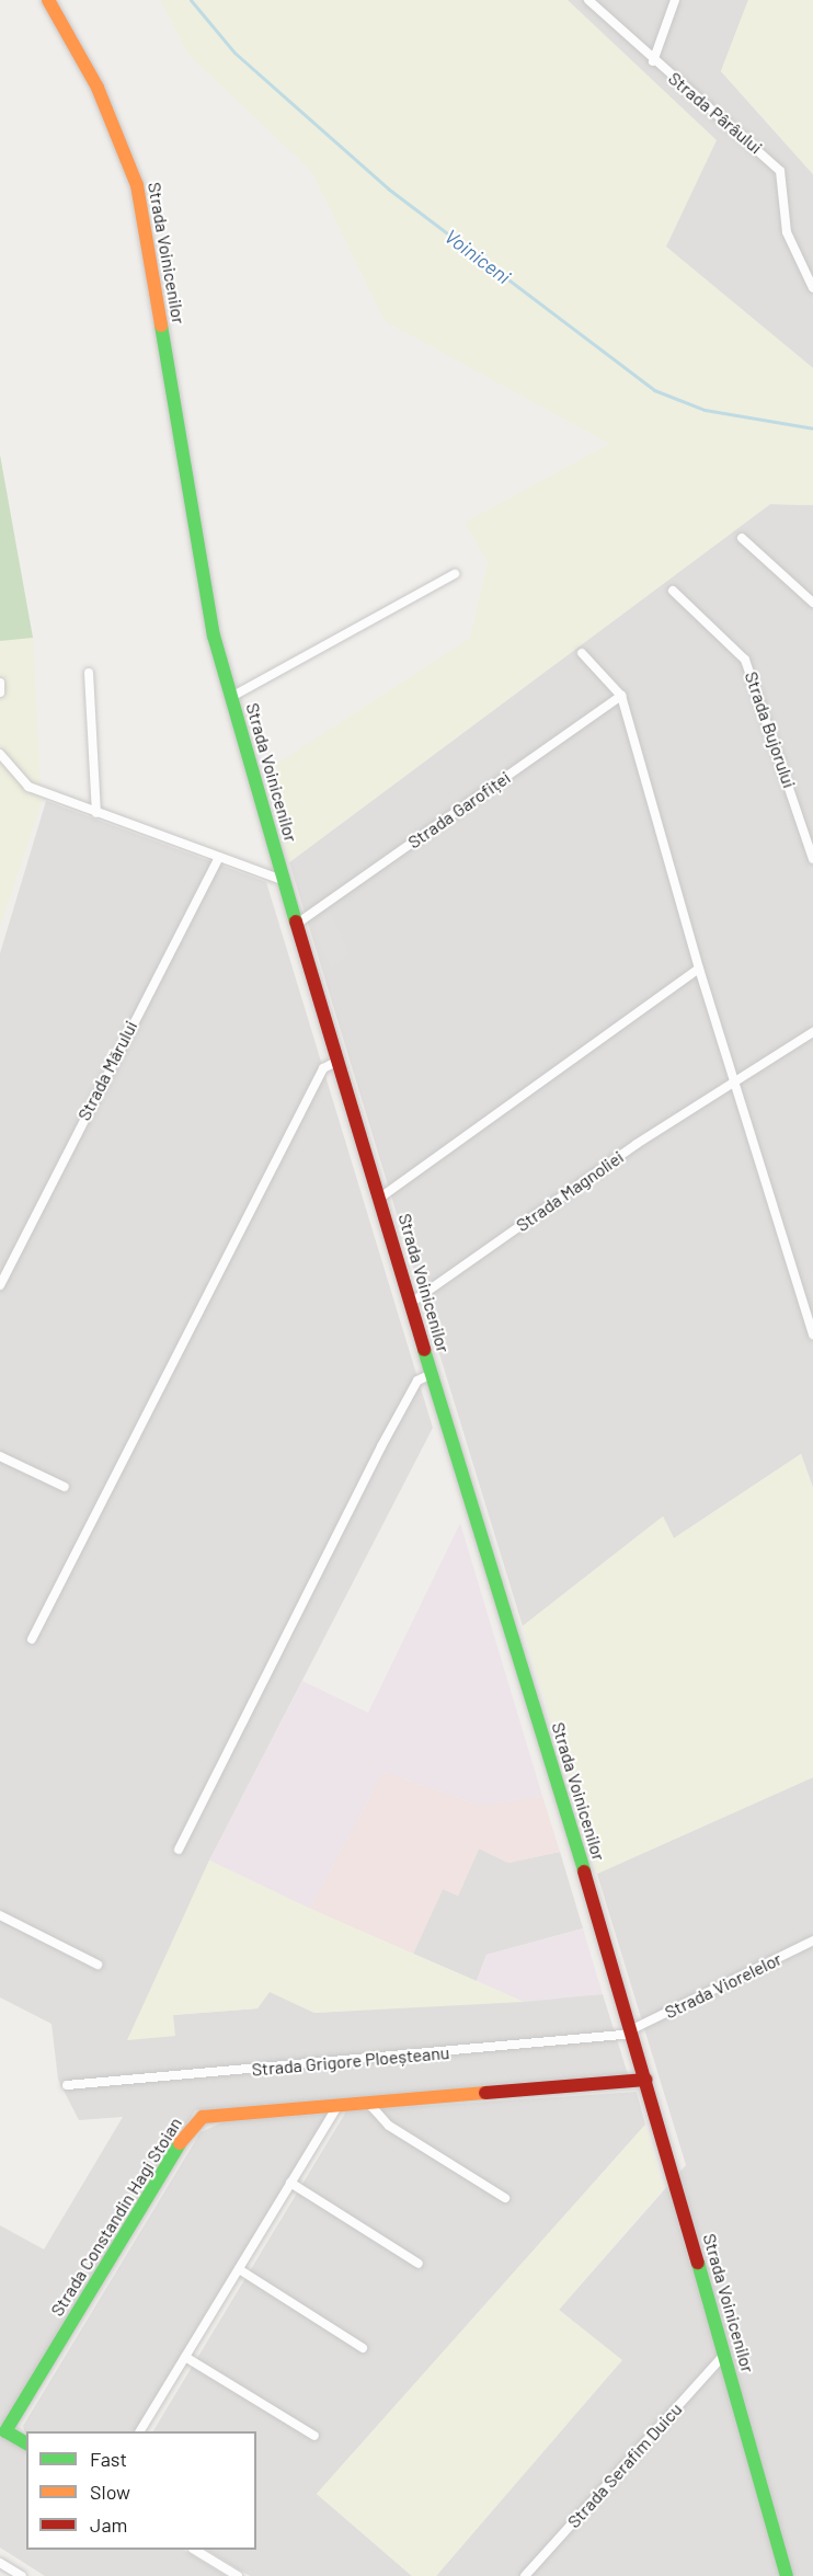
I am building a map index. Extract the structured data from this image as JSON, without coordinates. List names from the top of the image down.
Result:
{
  "streets": {
    "main road": ["Strada Voinicenilor", "Strada Constandin Hagi Stoian"],
    "street": [
      "Strada Pârâului",
      "Strada Bujorului",
      "Strada Garofiței",
      "Strada Mărului",
      "Strada Magnoliei",
      "Strada Viorelelor",
      "Strada Grigore Ploeșteanu",
      "Strada Serafim Duicu"
    ]
  },
  "crossings": [
    ["Strada Voinicenilor", "Strada Garofiței"],
    ["Strada Voinicenilor", "Strada Magnoliei"],
    ["Strada Voinicenilor", "Strada Viorelelor"],
    ["Strada Voinicenilor", "Strada Grigore Ploeșteanu"],
    ["Strada Voinicenilor", "Strada Constandin Hagi Stoian"],
    ["Strada Voinicenilor", "Strada Serafim Duicu"],
    ["Strada Viorelelor", "Strada Grigore Ploeșteanu"]
  ],
  "water": ["Voiniceni"],
  "legend": ["Fast", "Slow", "Jam"]
}
